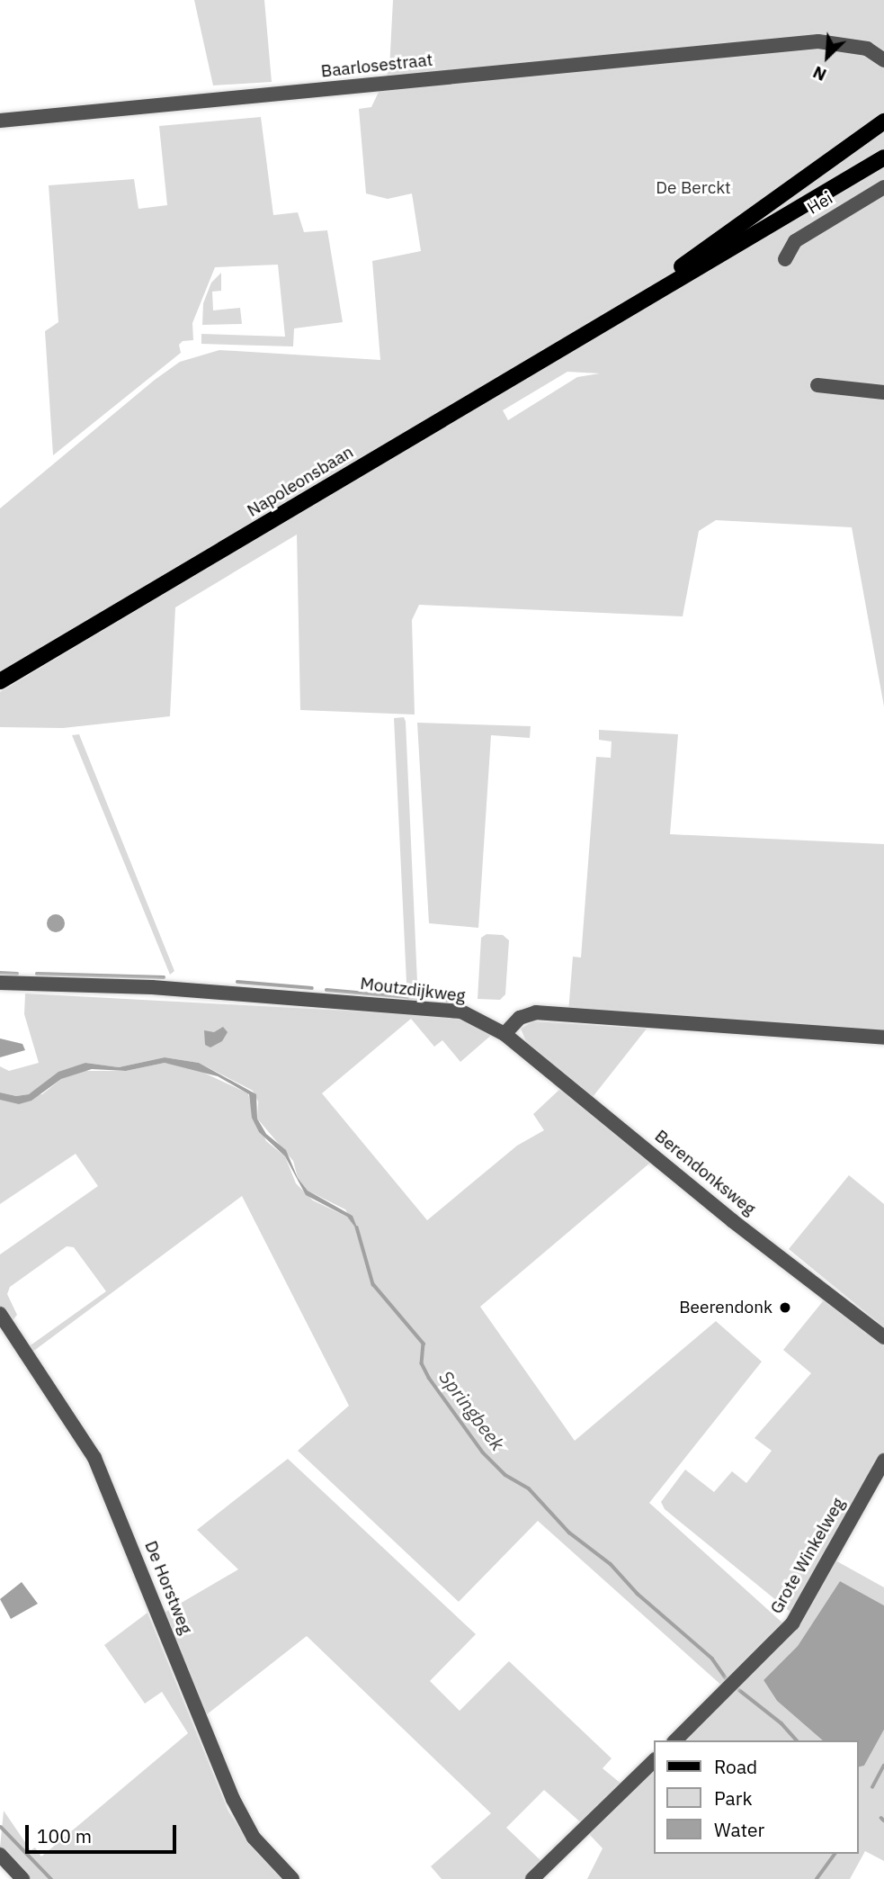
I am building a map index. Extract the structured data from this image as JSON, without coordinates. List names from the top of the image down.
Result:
{
  "streets": {
    "main road": ["Napoleonsbaan"],
    "street": [
      "Baarlosestraat",
      "Hei",
      "Moutzdijkweg",
      "Berendonksweg",
      "Grote Winkelweg",
      "De Horstweg"
    ]
  },
  "crossings": [
    ["Moutzdijkweg", "Berendonksweg"]
  ],
  "water": ["Springbeek"],
  "parks": ["De Berckt"],
  "places": ["Beerendonk"],
  "legend": ["Road", "Park", "Water"],
  "scale_bar": "100 m",
  "north": "bottom left"
}
